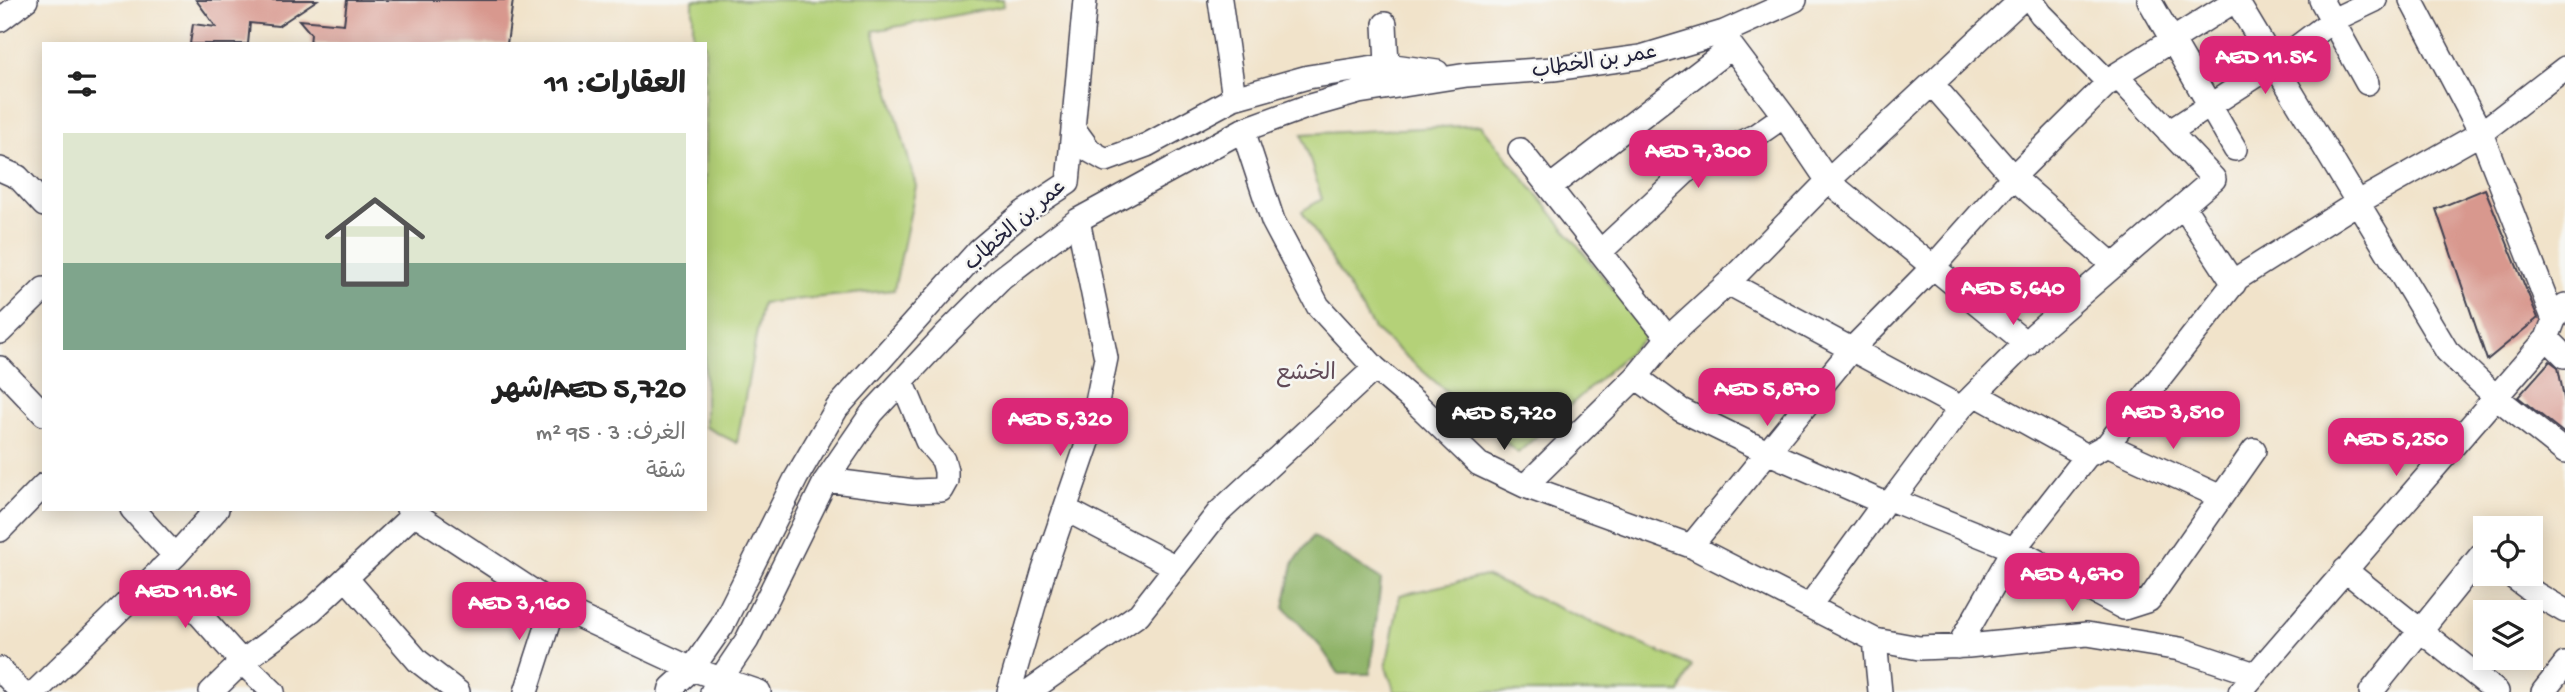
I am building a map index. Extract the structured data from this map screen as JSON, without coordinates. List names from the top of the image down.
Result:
{
  "streets": {
    "street": ["عمر بن الخطاب"]
  },
  "districts": ["الخشع"],
  "page": {
    "price": [
      "AED 11.5K",
      "AED 7,300",
      "AED 5,640",
      "AED 5,870",
      "AED 3,510",
      "AED 5,720",
      "AED 5,320",
      "AED 5,250",
      "AED 4,670",
      "AED 11.8K",
      "AED 3,160"
    ],
    "heading": "العقارات: 11",
    "list": [
      {
        "name": "AED 5,720/شهر",
        "note": "الغرف: 3 · 95 m² · شقة"
      }
    ]
  }
}
